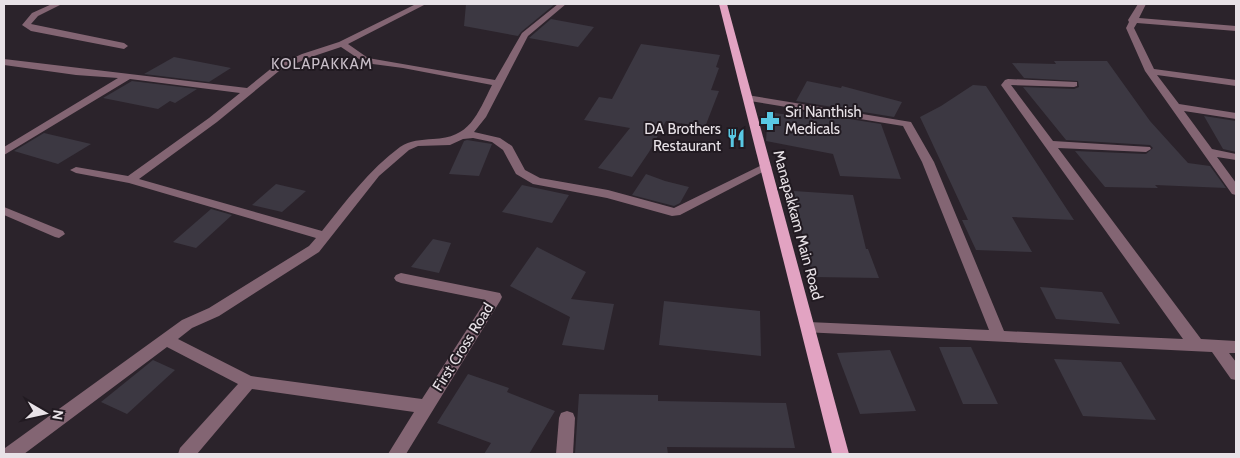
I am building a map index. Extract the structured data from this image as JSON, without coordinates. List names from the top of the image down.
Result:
{
  "streets": {
    "main road": ["Manapakkam Main Road"],
    "street": ["First Cross Road"]
  },
  "districts": ["KOLAPAKKAM"],
  "places": {
    "pharmacy": ["Sri Nanthish Medicals"],
    "restaurant": ["DA Brothers Restaurant"]
  },
  "north": "right"
}
